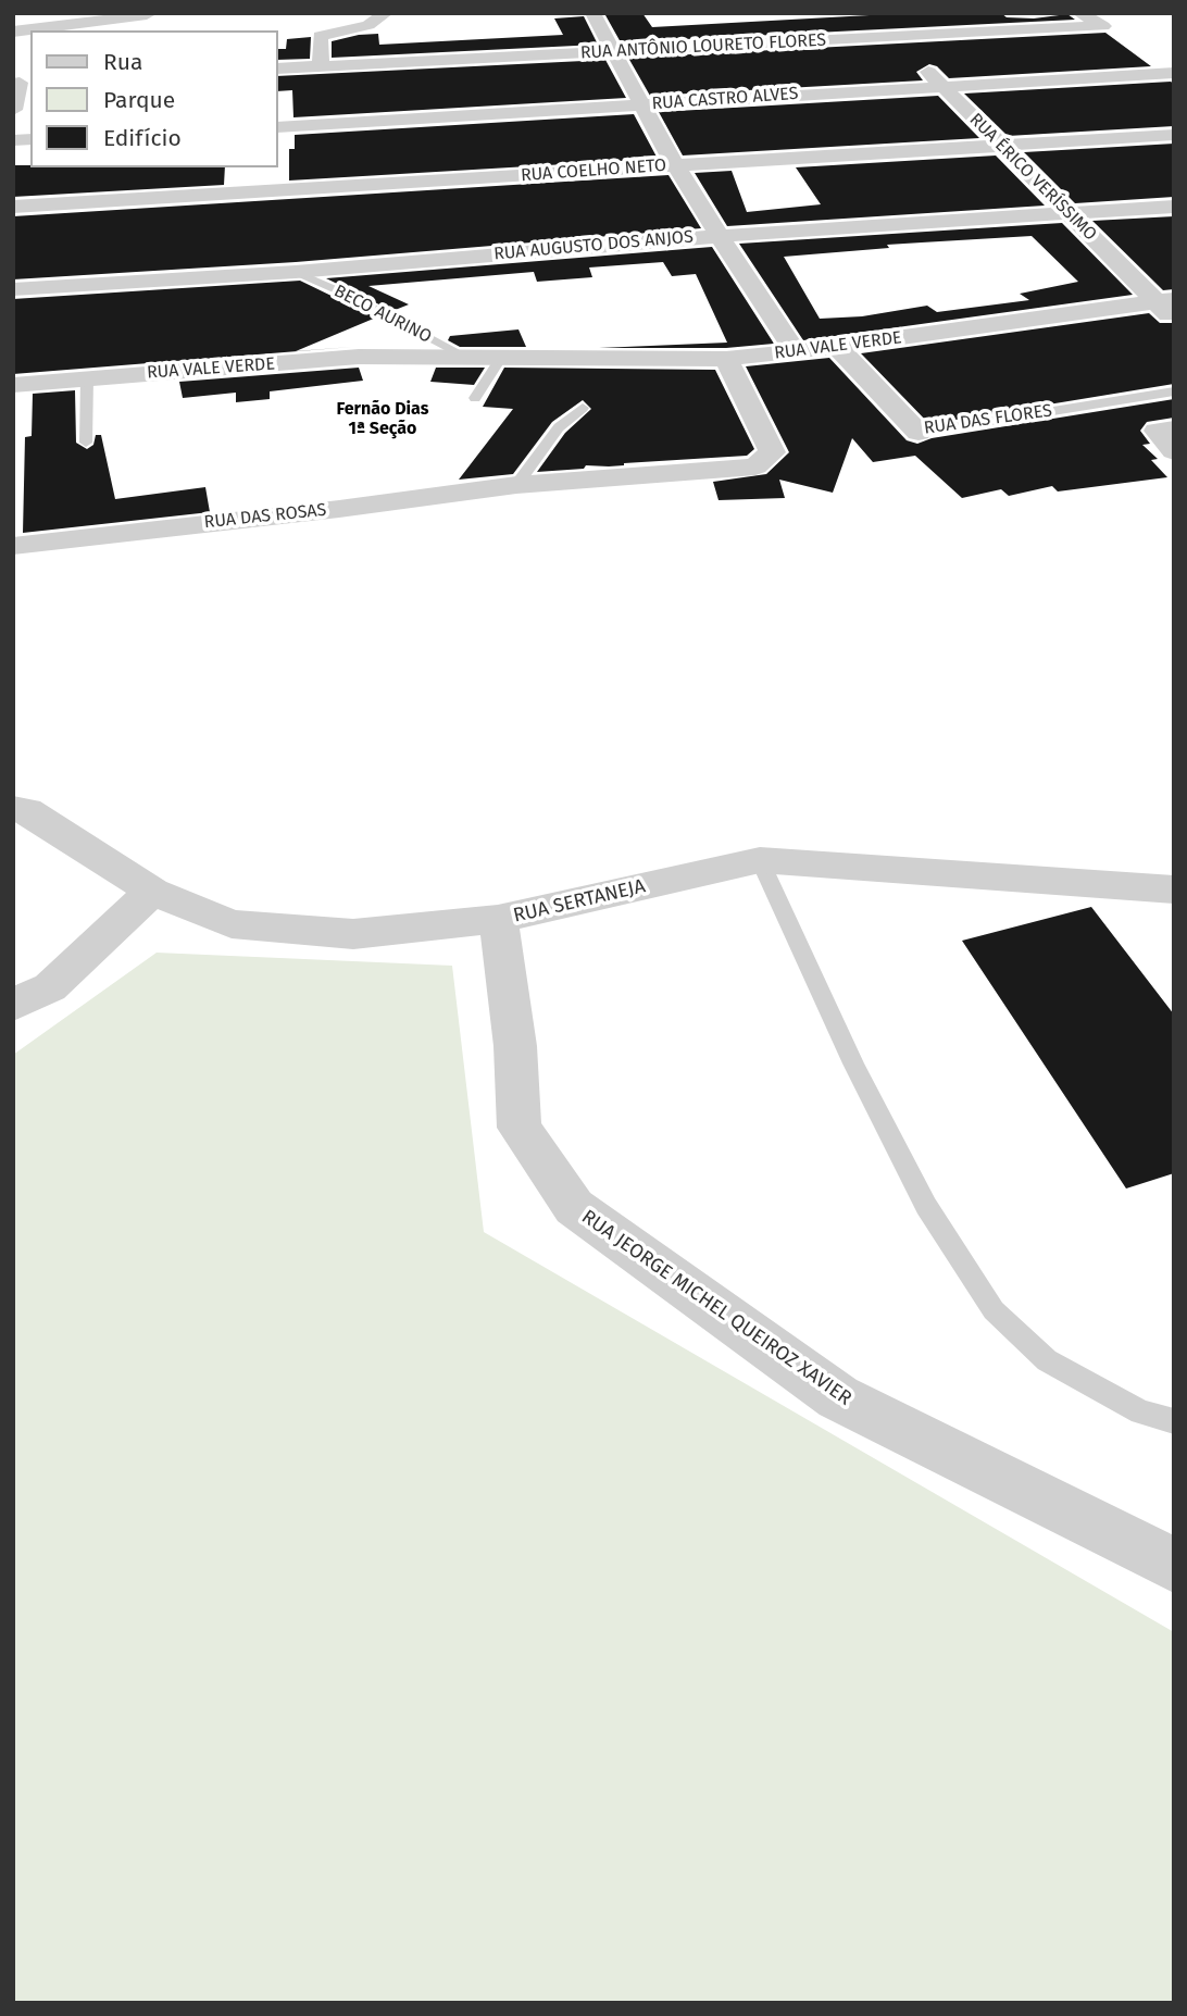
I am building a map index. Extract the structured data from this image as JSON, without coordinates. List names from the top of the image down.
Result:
{
  "streets": {
    "street": [
      "RUA ANTÔNIO LOURETO FLORES",
      "RUA CASTRO ALVES",
      "RUA COELHO NETO",
      "RUA ÉRICO VERÍSSIMO",
      "RUA AUGUSTO DOS ANJOS",
      "RUA VALE VERDE",
      "RUA DAS FLORES",
      "RUA DAS ROSAS",
      "RUA SERTANEJA",
      "RUA JEORGE MICHEL QUEIROZ XAVIER"
    ],
    "lane": ["BECO AURINO"]
  },
  "crossings": [
    ["RUA ANTÔNIO LOURETO FLORES", "RUA ÉRICO VERÍSSIMO"],
    ["RUA CASTRO ALVES", "RUA ÉRICO VERÍSSIMO"],
    ["RUA COELHO NETO", "RUA ÉRICO VERÍSSIMO"],
    ["RUA ÉRICO VERÍSSIMO", "RUA AUGUSTO DOS ANJOS"],
    ["RUA ÉRICO VERÍSSIMO", "RUA VALE VERDE"],
    ["RUA AUGUSTO DOS ANJOS", "BECO AURINO"],
    ["BECO AURINO", "RUA VALE VERDE"],
    ["RUA VALE VERDE", "RUA DAS FLORES"],
    ["RUA VALE VERDE", "RUA DAS ROSAS"],
    ["RUA SERTANEJA", "RUA JEORGE MICHEL QUEIROZ XAVIER"]
  ],
  "districts": ["Fernão Dias 1ª Seção"],
  "legend": ["Rua", "Parque", "Edifício"]
}
